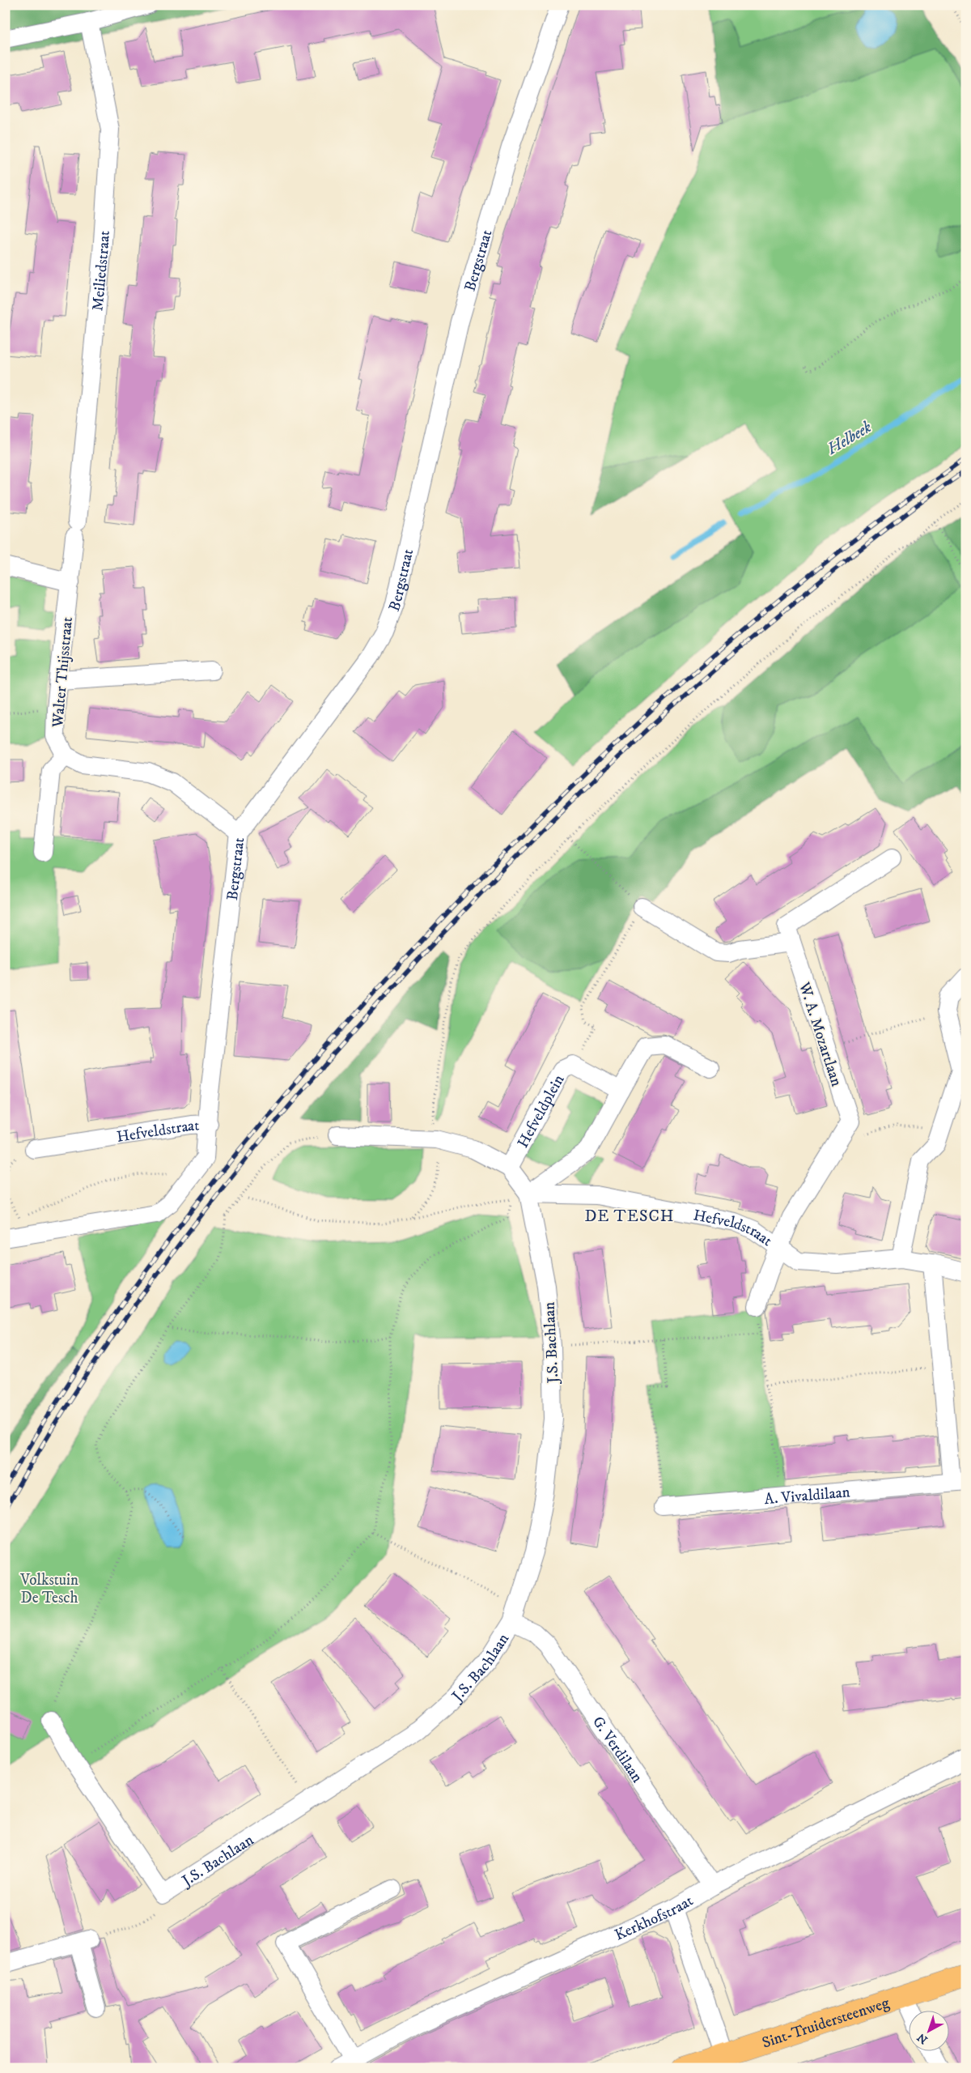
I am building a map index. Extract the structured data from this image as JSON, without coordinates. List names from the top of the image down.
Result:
{
  "streets": {
    "main road": ["Sint-Truidersteenweg"],
    "street": [
      "Bergstraat",
      "Meiliedstraat",
      "Walter Thijsstraat",
      "W. A. Mozartlaan",
      "Hefveldplein",
      "Hefveldstraat",
      "J.S. Bachlaan",
      "A. Vivaldilaan",
      "G. Verdilaan",
      "Kerkhofstraat"
    ]
  },
  "crossings": [
    ["Bergstraat", "Hefveldstraat"],
    ["Meiliedstraat", "Walter Thijsstraat"],
    ["W. A. Mozartlaan", "Hefveldstraat"],
    ["Hefveldstraat", "J.S. Bachlaan"],
    ["Hefveldstraat", "A. Vivaldilaan"],
    ["J.S. Bachlaan", "G. Verdilaan"],
    ["G. Verdilaan", "Kerkhofstraat"]
  ],
  "districts": ["DE TESCH"],
  "water": ["Helbeek"],
  "parks": ["Volkstuin De Tesch"],
  "north": "bottom left"
}
